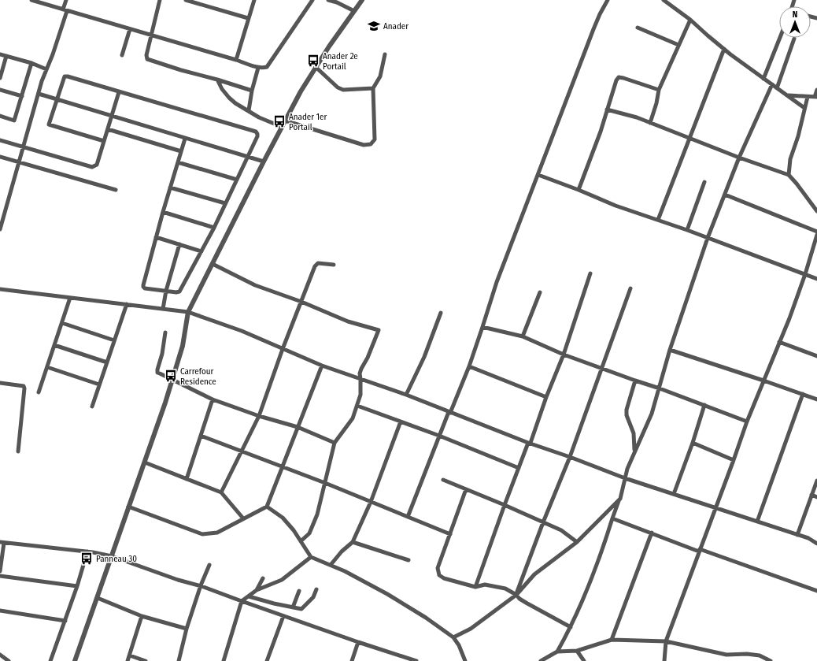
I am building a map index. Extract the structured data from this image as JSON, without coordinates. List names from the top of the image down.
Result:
{
  "places": {
    "school or university": ["Anader"],
    "bus stop": [
      "Anader 2e Portail",
      "Anader 1er Portail",
      "Carrefour Residence",
      "Panneau 30"
    ]
  },
  "north": "top"
}
